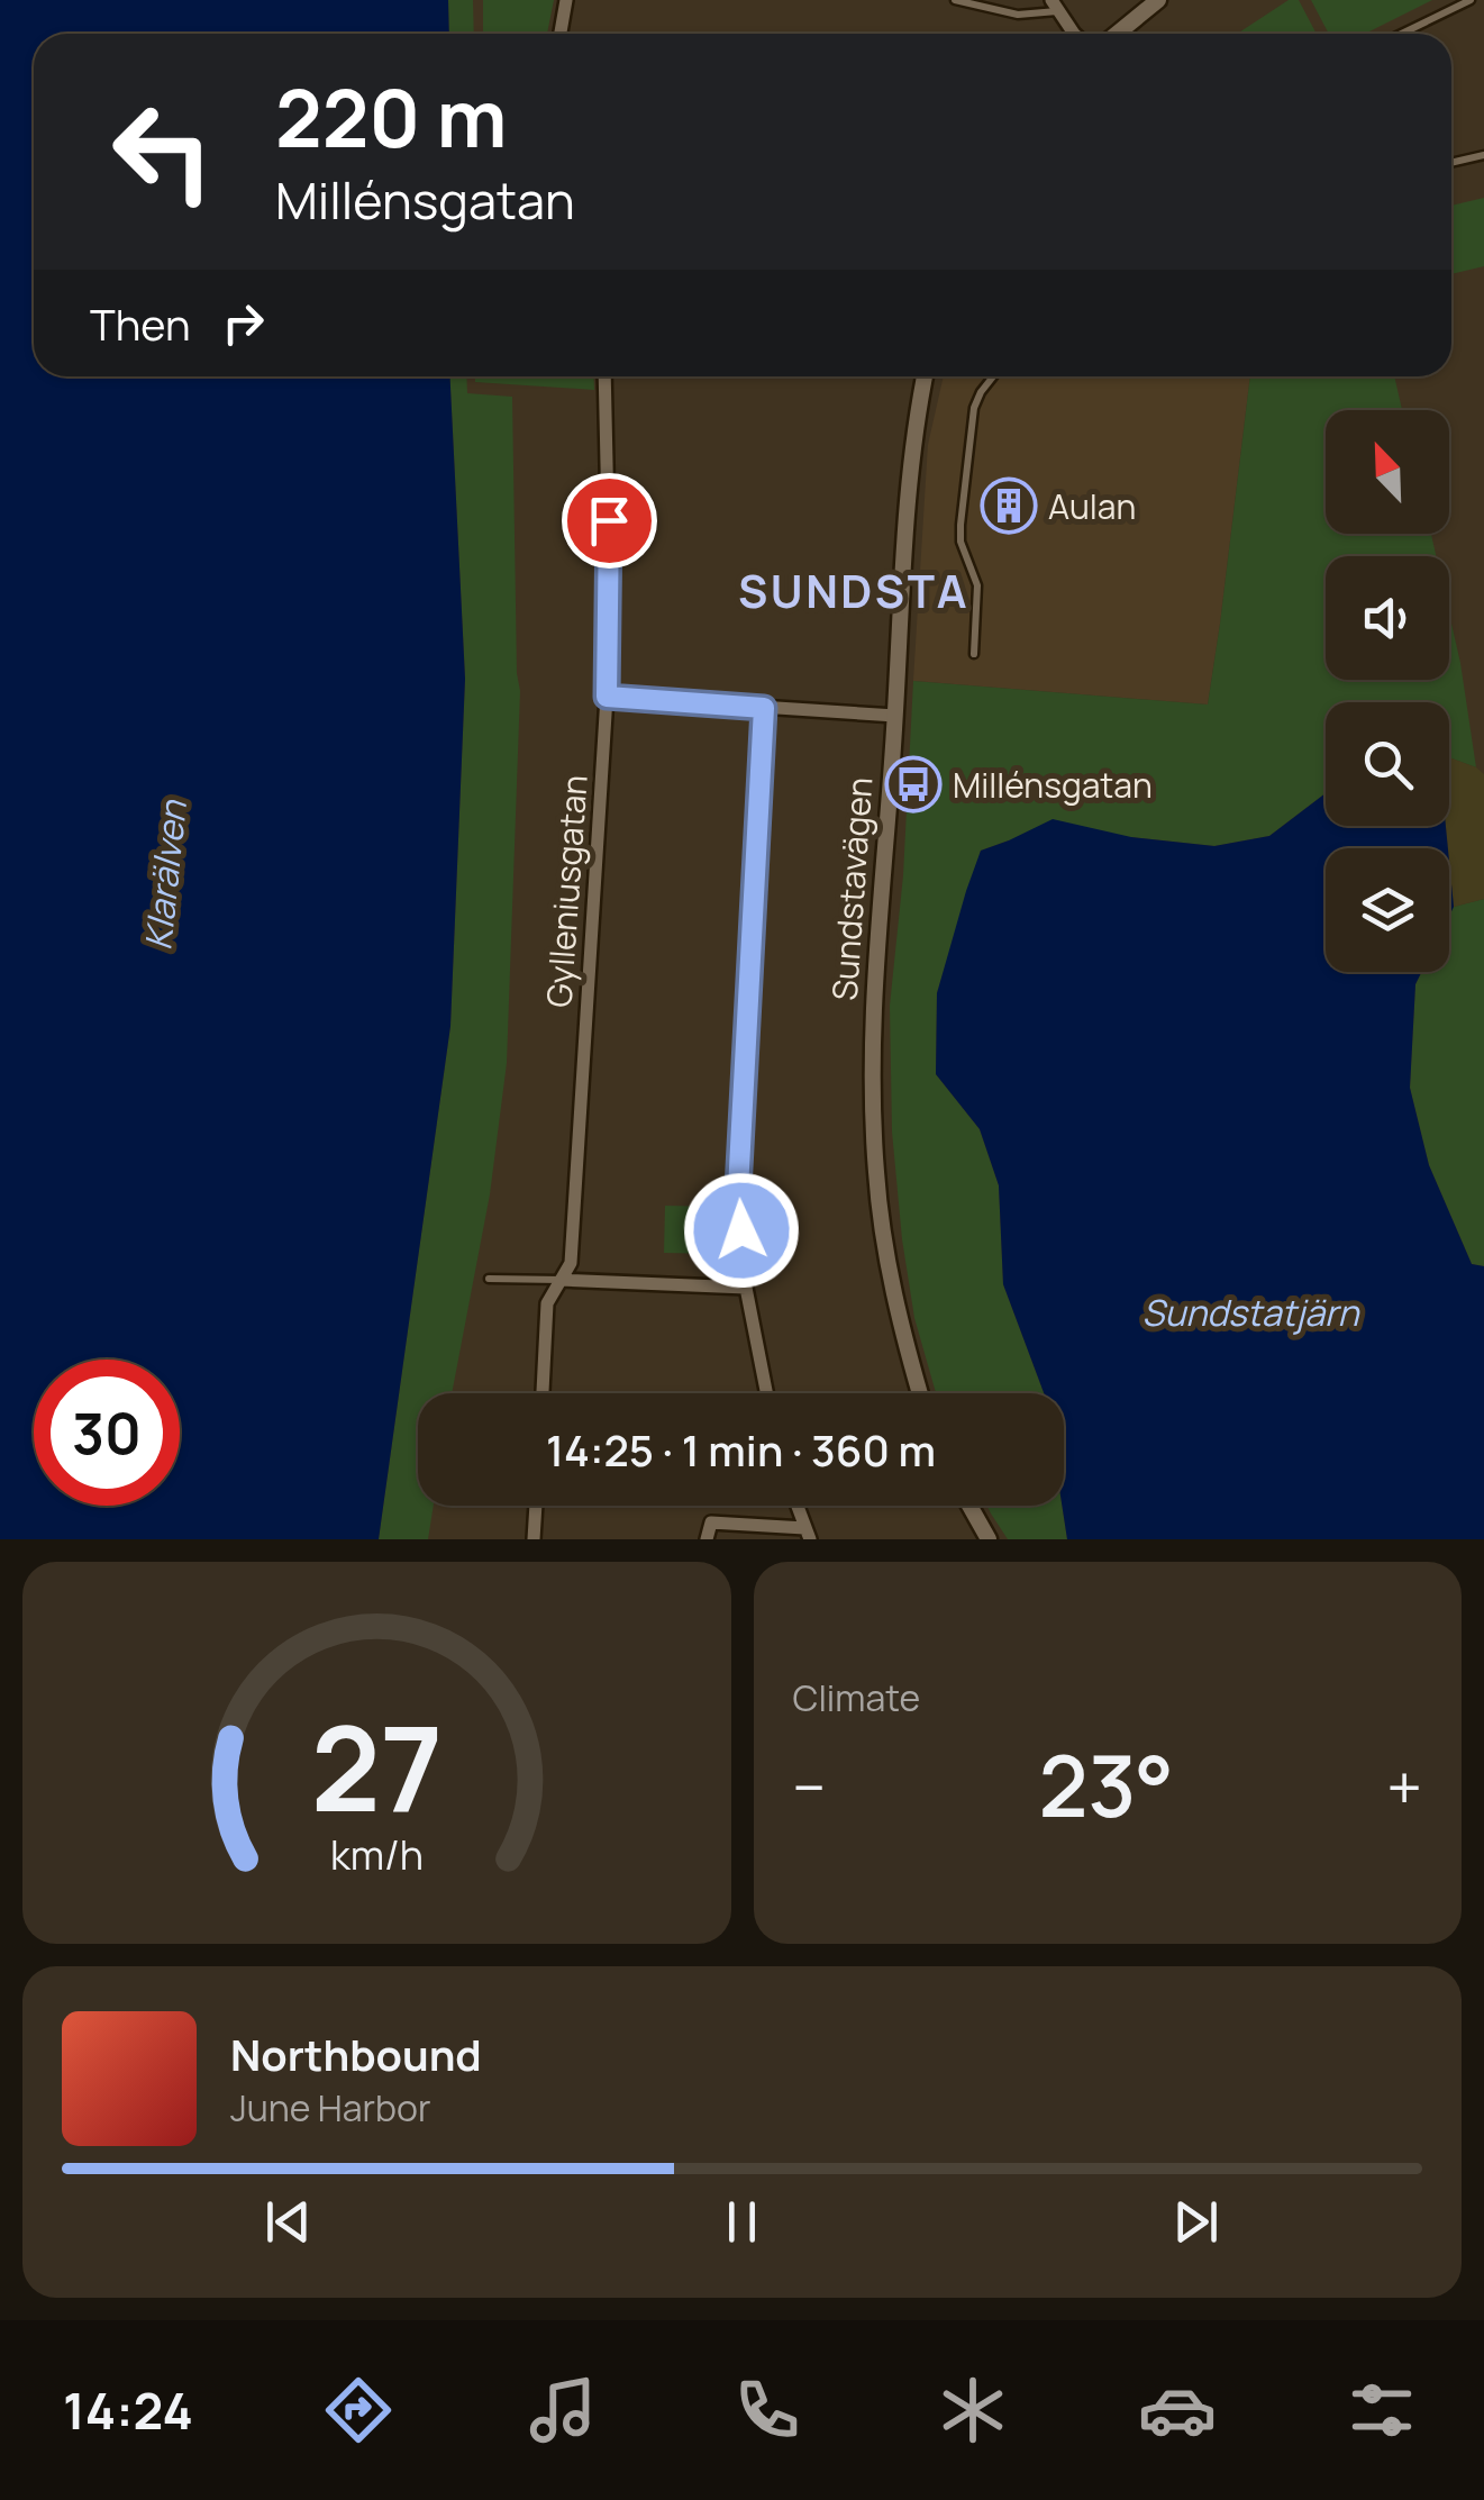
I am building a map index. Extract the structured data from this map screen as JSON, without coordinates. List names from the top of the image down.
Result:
{
  "streets": {
    "street": ["Sundstavägen", "Gylleniusgatan"]
  },
  "districts": ["SUNDSTA"],
  "water": ["Klarälven", "Sundstatjärn"],
  "places": {
    "building": ["Aulan"],
    "bus stop": ["Millénsgatan"]
  },
  "north": "top left",
  "page": {
    "turn": ["220 m", "Millénsgatan"],
    "then": "Then",
    "limit": "30",
    "trip": "14:25 · 1 min · 360 m",
    "tile": "Climate",
    "heat": ["−", "23°", "+"],
    "song": ["Northbound", "June Harbor"],
    "tabs": "14:24",
    "gauge": ["27", "km/h"]
  }
}
